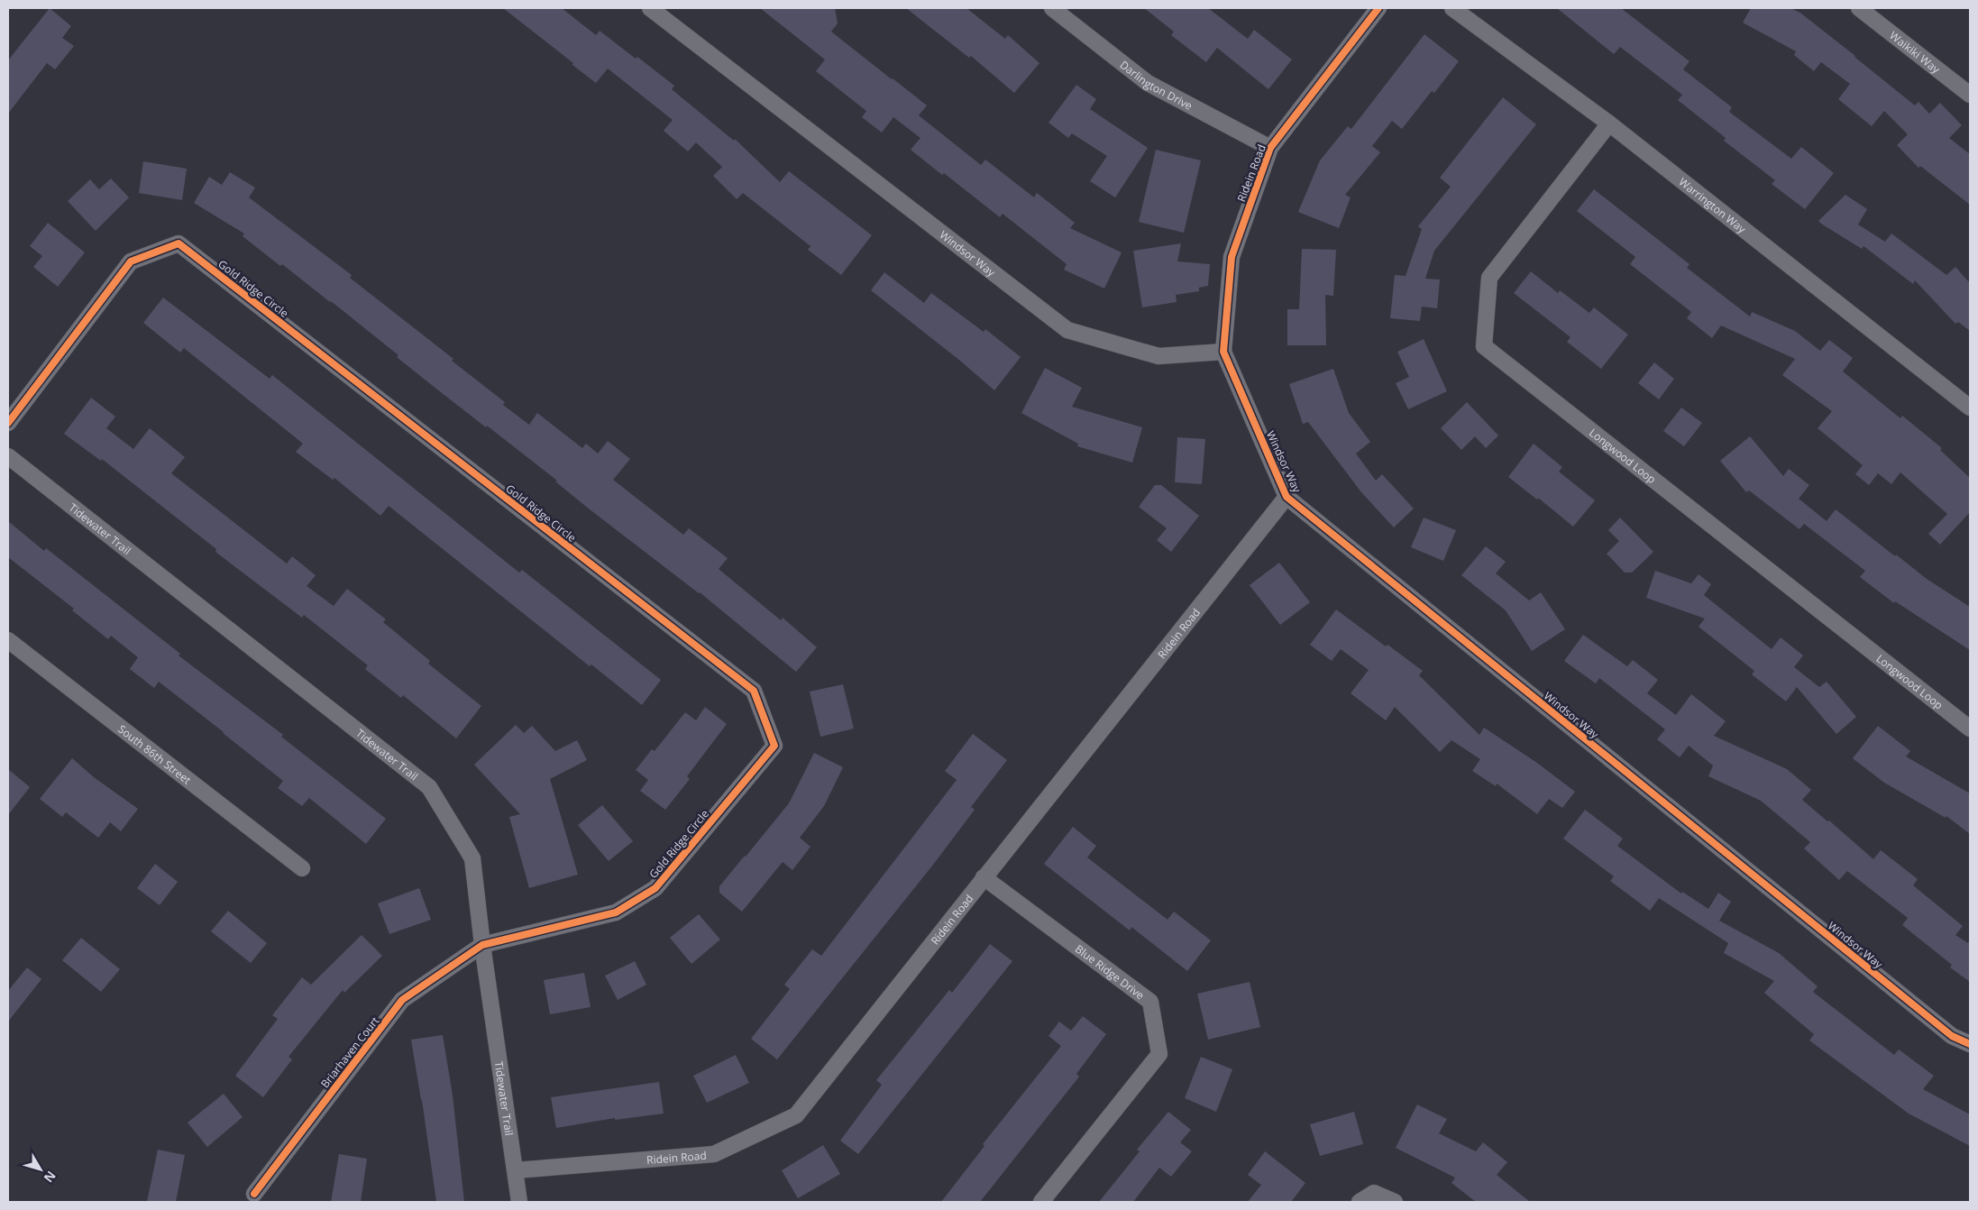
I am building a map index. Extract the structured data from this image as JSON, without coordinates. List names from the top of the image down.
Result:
{
  "streets": {
    "street": [
      "Waikiki Way",
      "Darlington Drive",
      "Ridein Road",
      "Warrington Way",
      "Windsor Way",
      "Gold Ridge Circle",
      "Longwood Loop",
      "Tidewater Trail",
      "South 86th Street",
      "Blue Ridge Drive",
      "Briarhaven Court"
    ]
  },
  "crossings": [
    ["Darlington Drive", "Ridein Road"],
    ["Ridein Road", "Windsor Way"],
    ["Ridein Road", "Tidewater Trail"],
    ["Ridein Road", "Blue Ridge Drive"],
    ["Warrington Way", "Longwood Loop"],
    ["Gold Ridge Circle", "Tidewater Trail"],
    ["Gold Ridge Circle", "Briarhaven Court"],
    ["Tidewater Trail", "Briarhaven Court"]
  ],
  "north": "bottom right"
}
